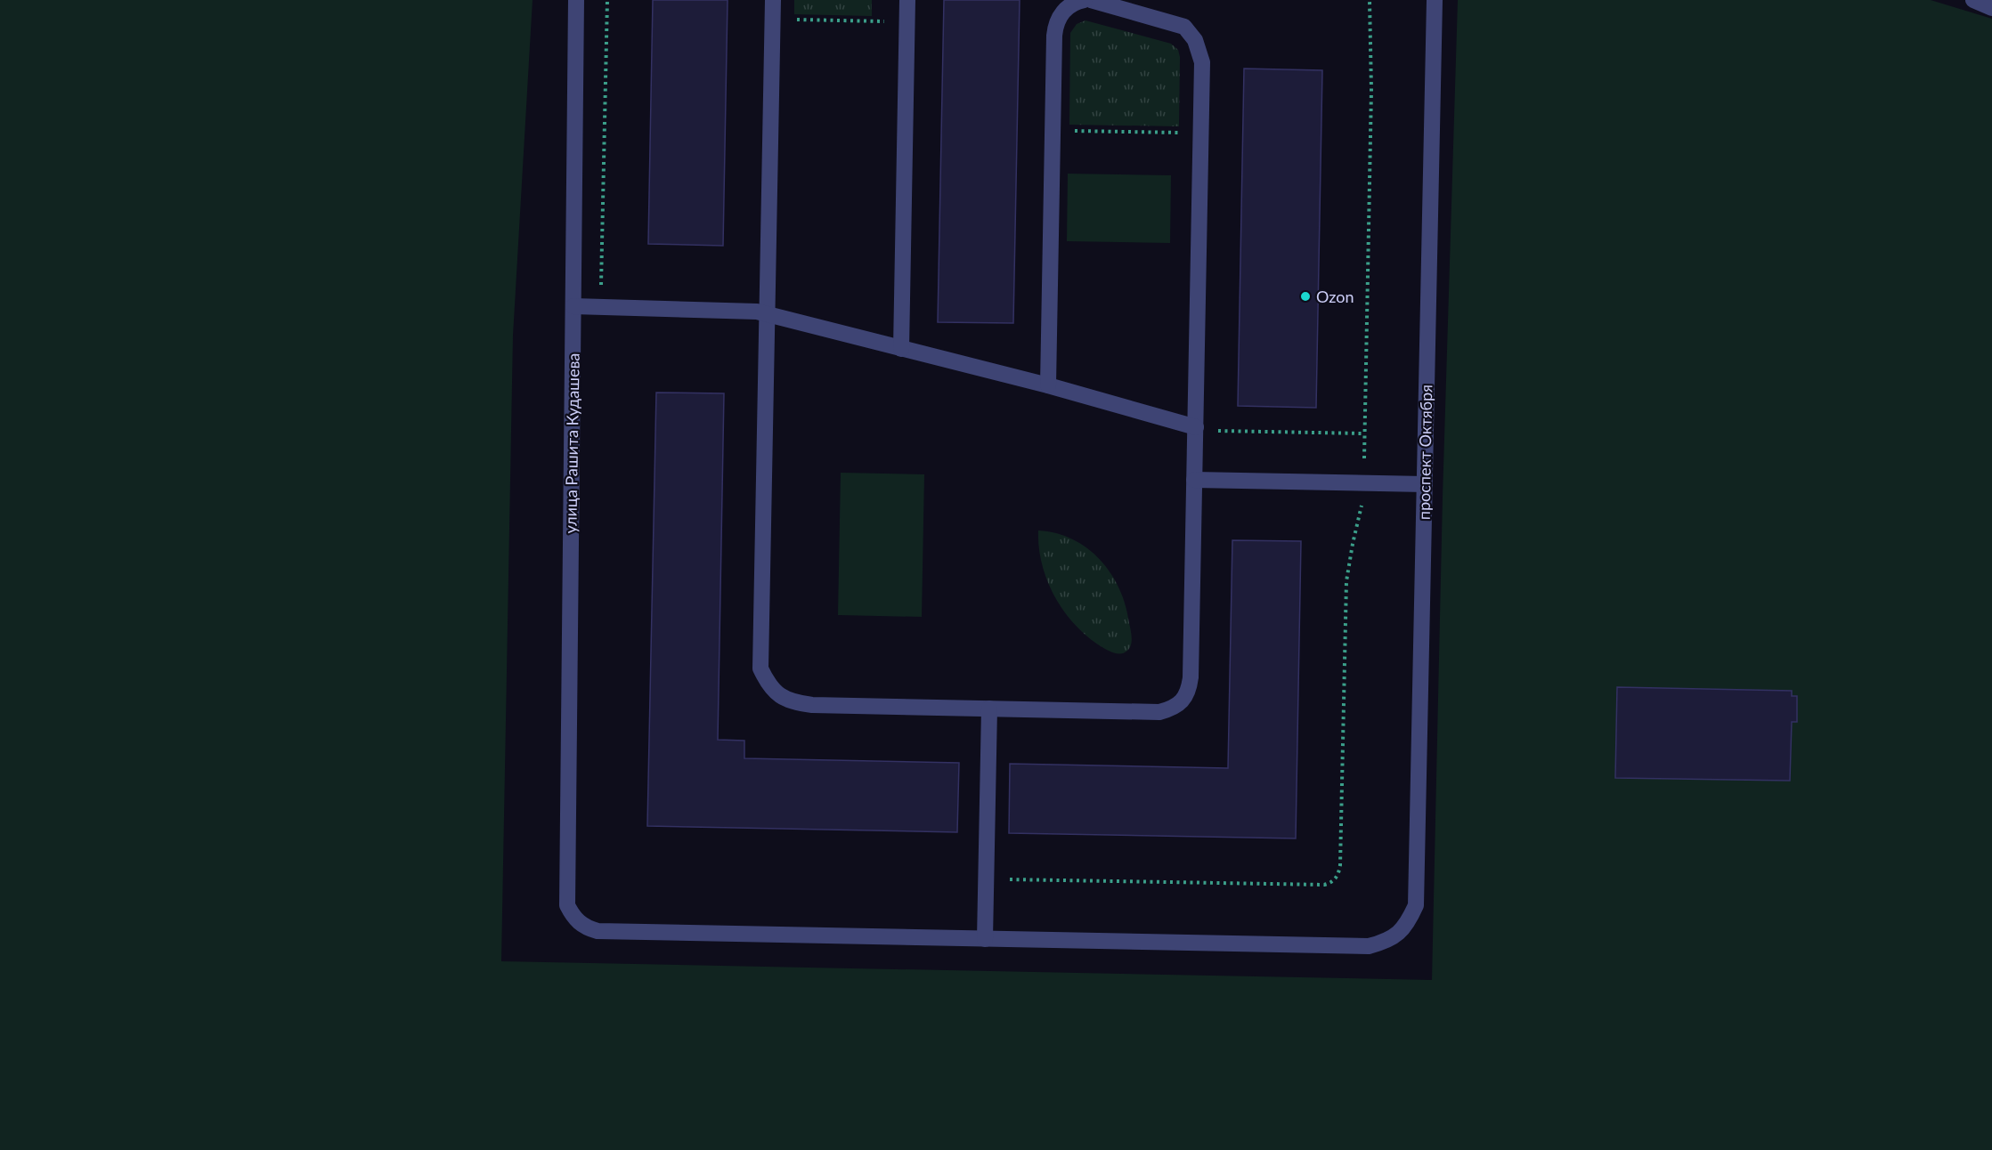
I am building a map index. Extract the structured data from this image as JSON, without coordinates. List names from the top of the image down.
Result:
{
  "streets": {
    "street": ["улица Рашита Кудашева", "проспект Октября"]
  },
  "crossings": [
    ["улица Рашита Кудашева", "проспект Октября"]
  ],
  "places": ["Ozon"]
}
